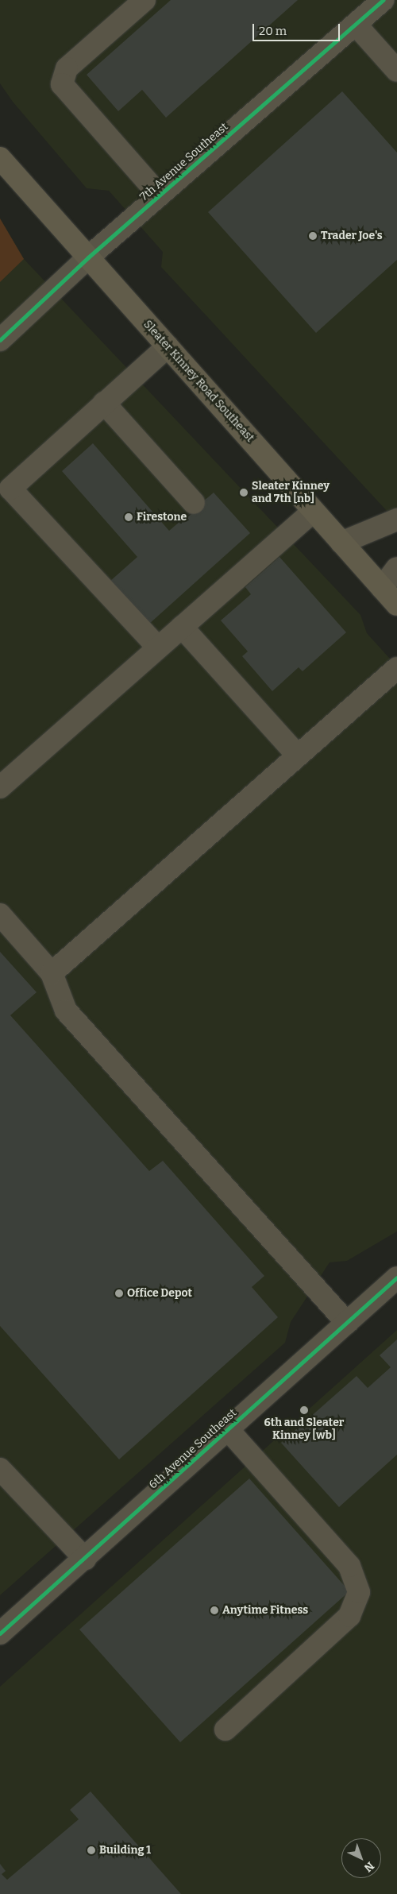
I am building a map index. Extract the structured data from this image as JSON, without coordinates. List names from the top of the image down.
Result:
{
  "streets": {
    "main road": ["Sleater Kinney Road Southeast"],
    "street": ["7th Avenue Southeast", "6th Avenue Southeast"]
  },
  "crossings": [
    ["7th Avenue Southeast", "Sleater Kinney Road Southeast"]
  ],
  "places": [
    "Trader Joe's",
    "Sleater Kinney and 7th [nb]",
    "Firestone",
    "Office Depot",
    "6th and Sleater Kinney [wb]",
    "Anytime Fitness",
    "Building 1"
  ],
  "scale_bar": "20 m",
  "north": "bottom right"
}
